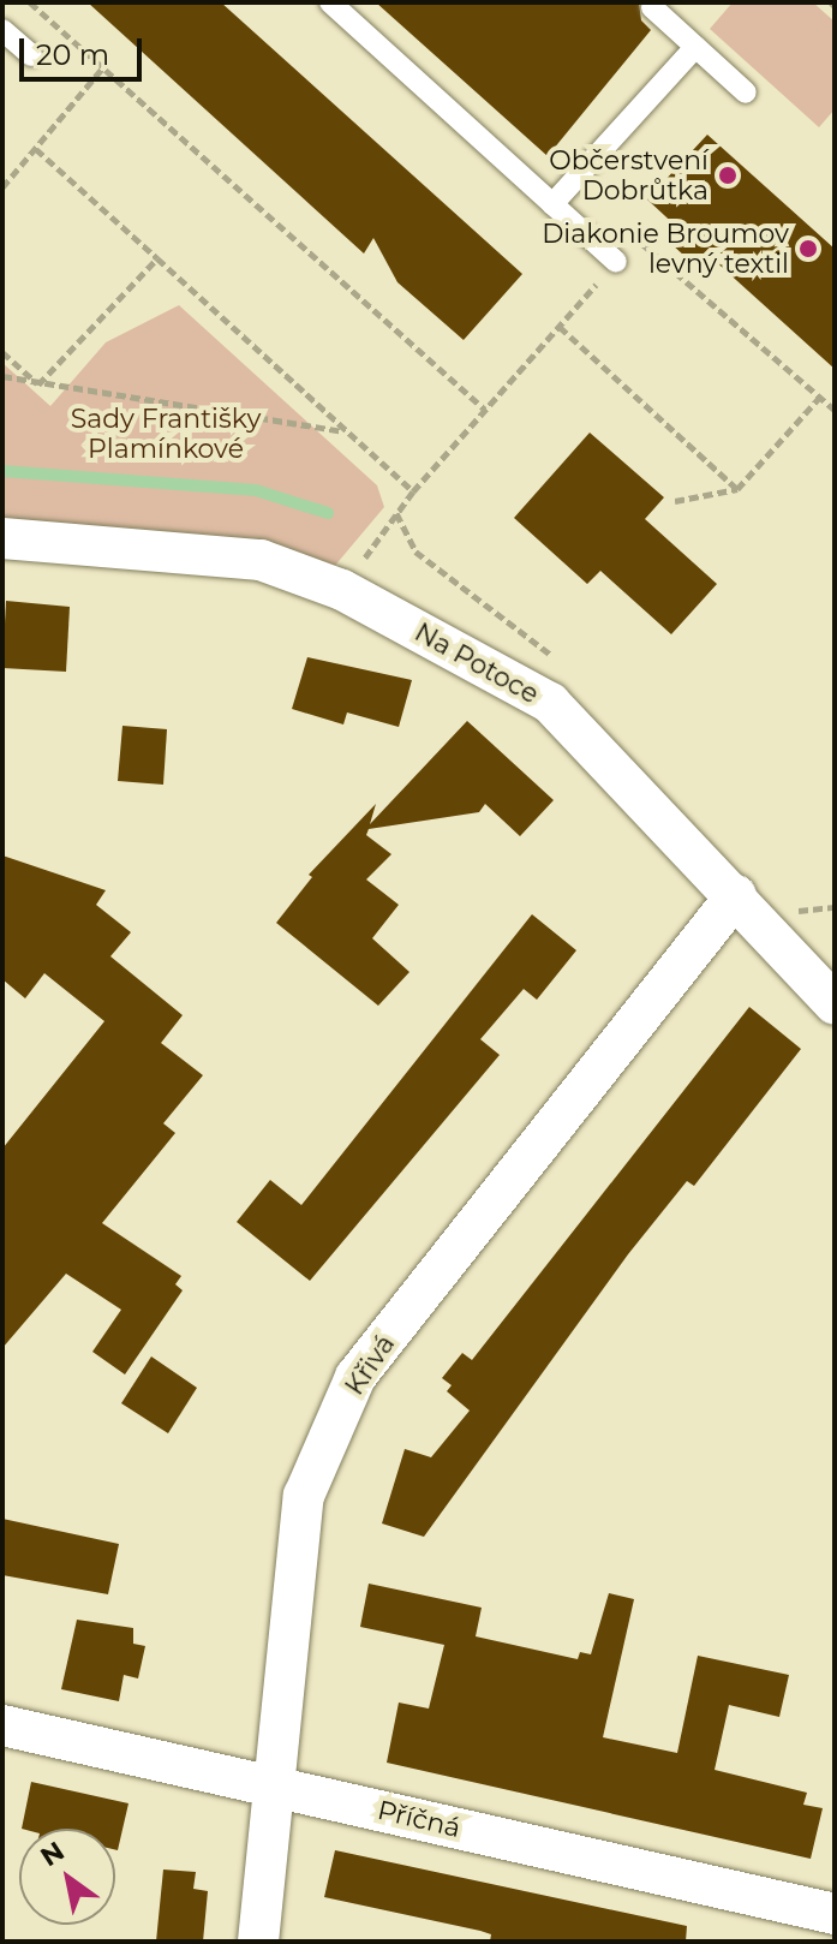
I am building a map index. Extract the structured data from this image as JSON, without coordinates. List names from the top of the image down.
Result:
{
  "streets": {
    "street": ["Na Potoce", "Křivá", "Příčná"]
  },
  "crossings": [
    ["Na Potoce", "Křivá"],
    ["Křivá", "Příčná"]
  ],
  "parks": ["Sady Františky Plamínkové"],
  "places": ["Občerstvení Dobrůtka", "Diakonie Broumov levný textil"],
  "scale_bar": "20 m",
  "north": "top left"
}
